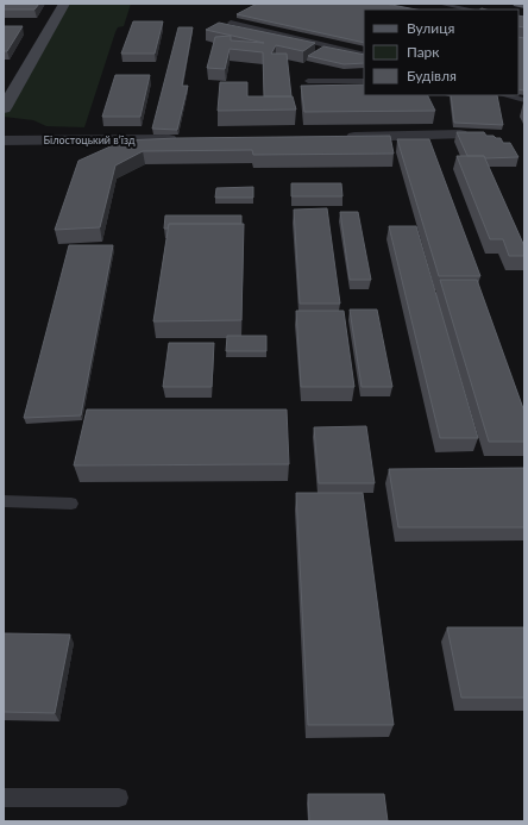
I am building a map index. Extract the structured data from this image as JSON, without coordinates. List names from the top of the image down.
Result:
{
  "streets": {
    "street": ["Білостоцький в’їзд"]
  },
  "legend": ["Вулиця", "Парк", "Будівля"]
}
